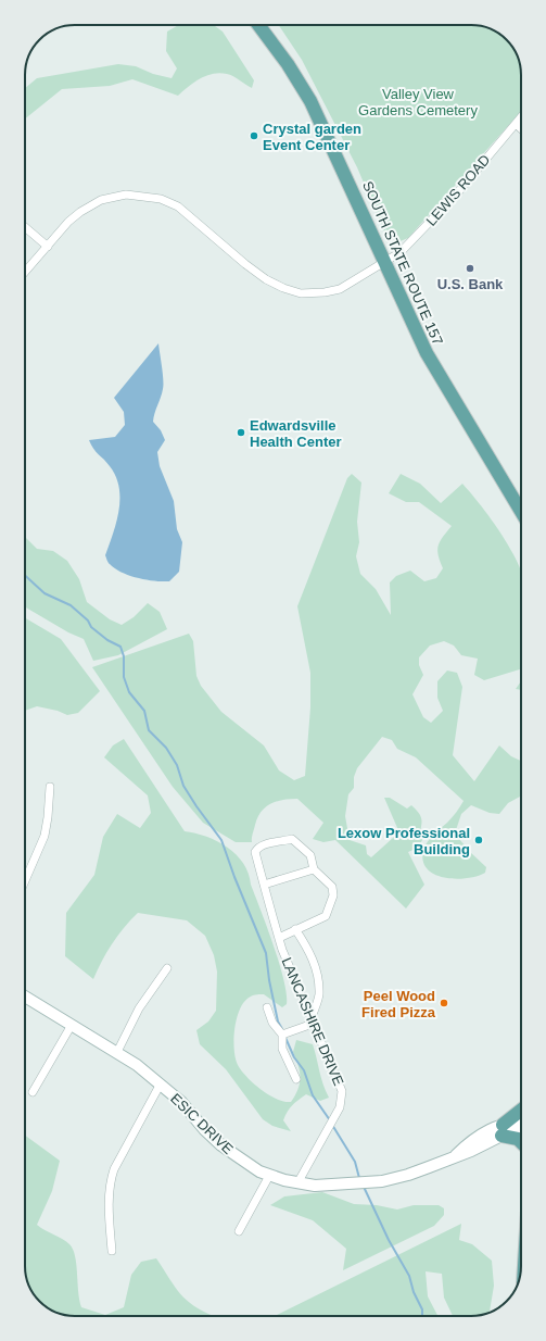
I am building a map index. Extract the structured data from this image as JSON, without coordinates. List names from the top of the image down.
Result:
{
  "streets": {
    "main road": ["SOUTH STATE ROUTE 157"],
    "street": ["LEWIS ROAD", "LANCASHIRE DRIVE", "ESIC DRIVE"]
  },
  "crossings": [
    ["LEWIS ROAD", "SOUTH STATE ROUTE 157"],
    ["LANCASHIRE DRIVE", "ESIC DRIVE"]
  ],
  "parks": ["Valley View Gardens Cemetery"],
  "places": [
    "Crystal garden Event Center",
    "U.S. Bank",
    "Edwardsville Health Center",
    "Lexow Professional Building",
    "Peel Wood Fired Pizza"
  ]
}
